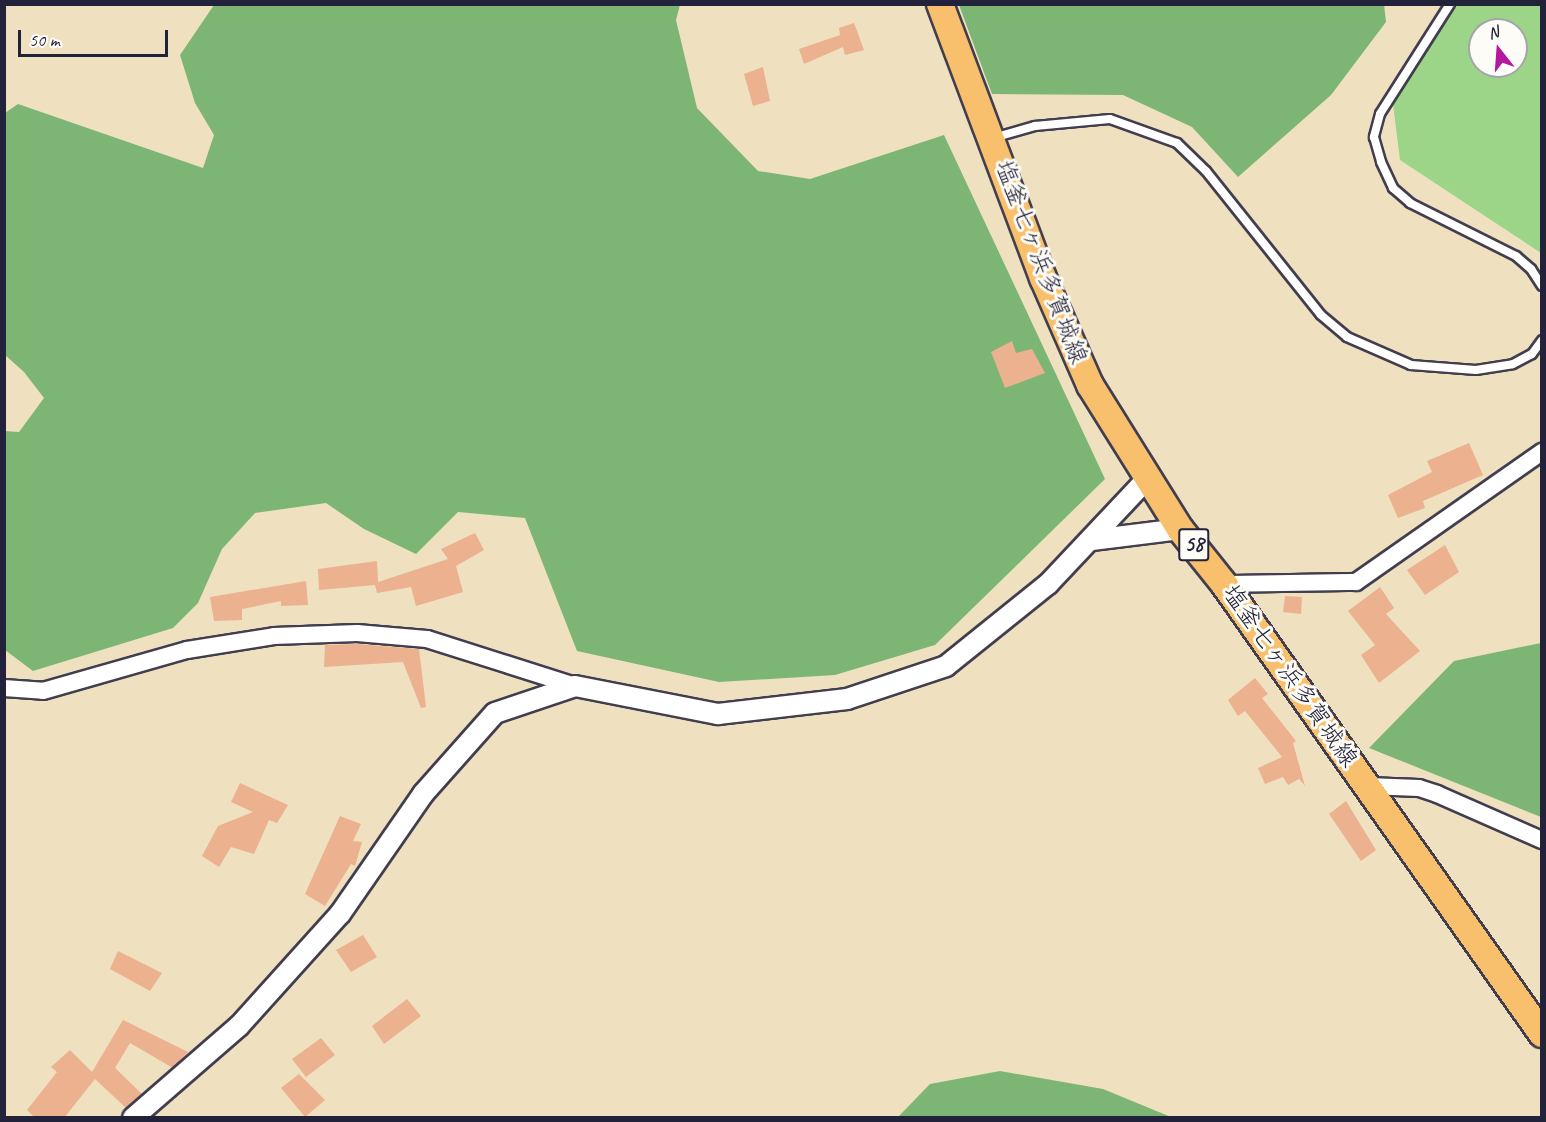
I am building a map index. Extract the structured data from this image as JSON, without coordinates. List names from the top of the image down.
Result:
{
  "streets": {
    "main road": ["塩釜七ヶ浜多賀城線", "58"]
  },
  "scale_bar": "50 m",
  "north": "top"
}
